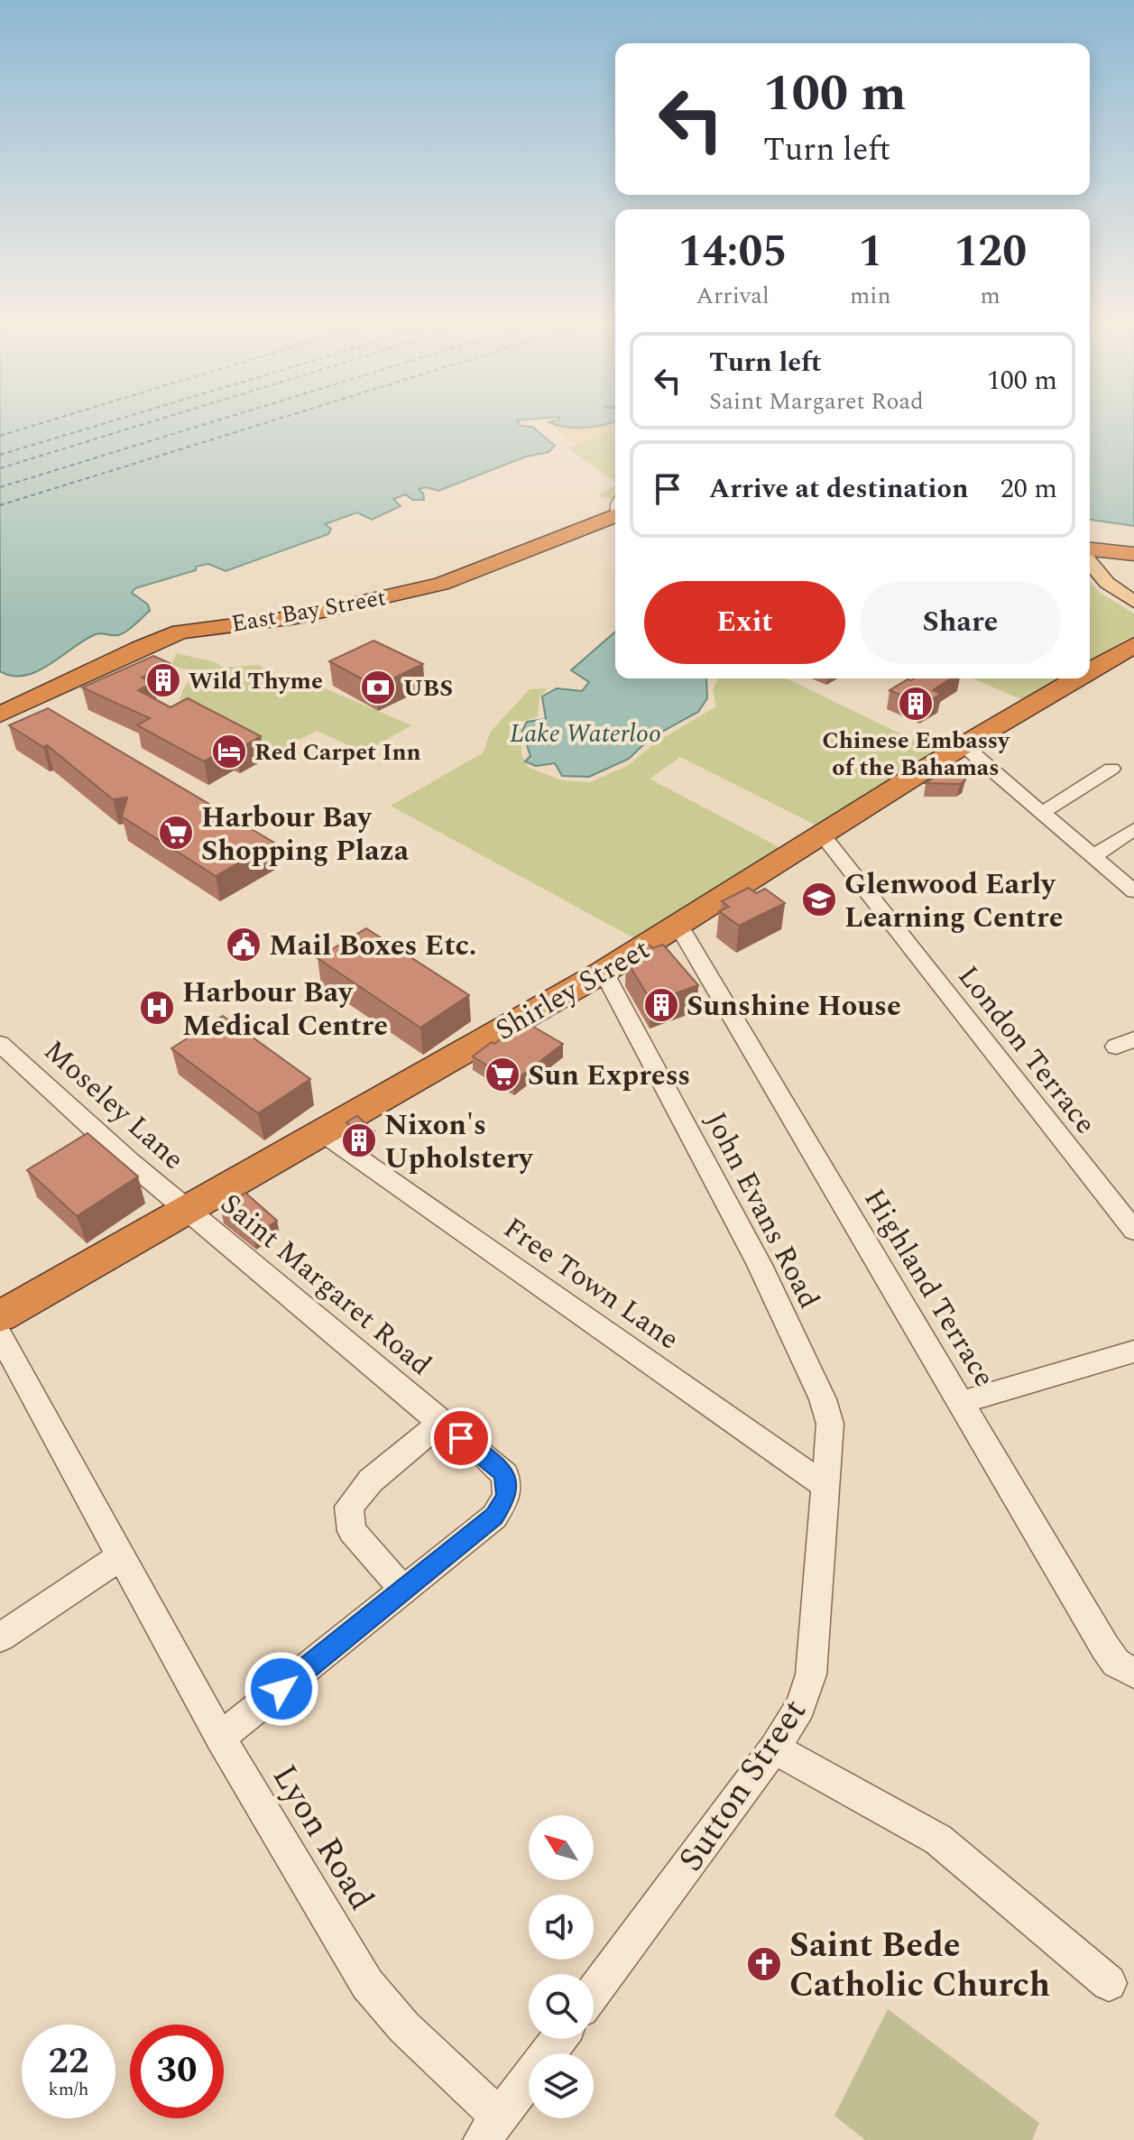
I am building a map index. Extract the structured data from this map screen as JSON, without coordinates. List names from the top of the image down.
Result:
{
  "streets": {
    "highway": ["East Bay Street", "Shirley Street"],
    "street": [
      "London Terrace",
      "Moseley Lane",
      "John Evans Road",
      "Free Town Lane",
      "Saint Margaret Road",
      "Highland Terrace",
      "Sutton Street",
      "Lyon Road"
    ]
  },
  "crossings": [
    ["Shirley Street", "London Terrace"],
    ["Shirley Street", "Moseley Lane"],
    ["Shirley Street", "John Evans Road"],
    ["Shirley Street", "Free Town Lane"],
    ["Shirley Street", "Saint Margaret Road"],
    ["Shirley Street", "Highland Terrace"],
    ["Moseley Lane", "Saint Margaret Road"],
    ["John Evans Road", "Free Town Lane"],
    ["John Evans Road", "Sutton Street"],
    ["Free Town Lane", "Sutton Street"]
  ],
  "water": ["Lake Waterloo"],
  "places": {
    "building": [
      "Wild Thyme",
      "Chinese Embassy of the Bahamas",
      "Sunshine House",
      "Nixon's Upholstery"
    ],
    "bank": ["UBS"],
    "hotel": ["Red Carpet Inn"],
    "supermarket": ["Harbour Bay Shopping Plaza", "Sun Express"],
    "school or university": ["Glenwood Early Learning Centre"],
    "public building": ["Mail Boxes Etc."],
    "hospital": ["Harbour Bay Medical Centre"],
    "church": ["Saint Bede Catholic Church"]
  },
  "north": "top left",
  "page": {
    "turn": ["100 m", "Turn left"],
    "eta": [
      "14:05",
      "Arrival",
      "1",
      "min",
      "120",
      "m"
    ],
    "list": [
      {
        "name": "Turn left",
        "note": "Saint Margaret Road",
        "value": "100 m"
      },
      {
        "name": "Arrive at destination",
        "value": "20 m"
      }
    ],
    "buttons": ["Exit", "Share"],
    "speed": "22 km/h",
    "limit": "30"
  }
}
